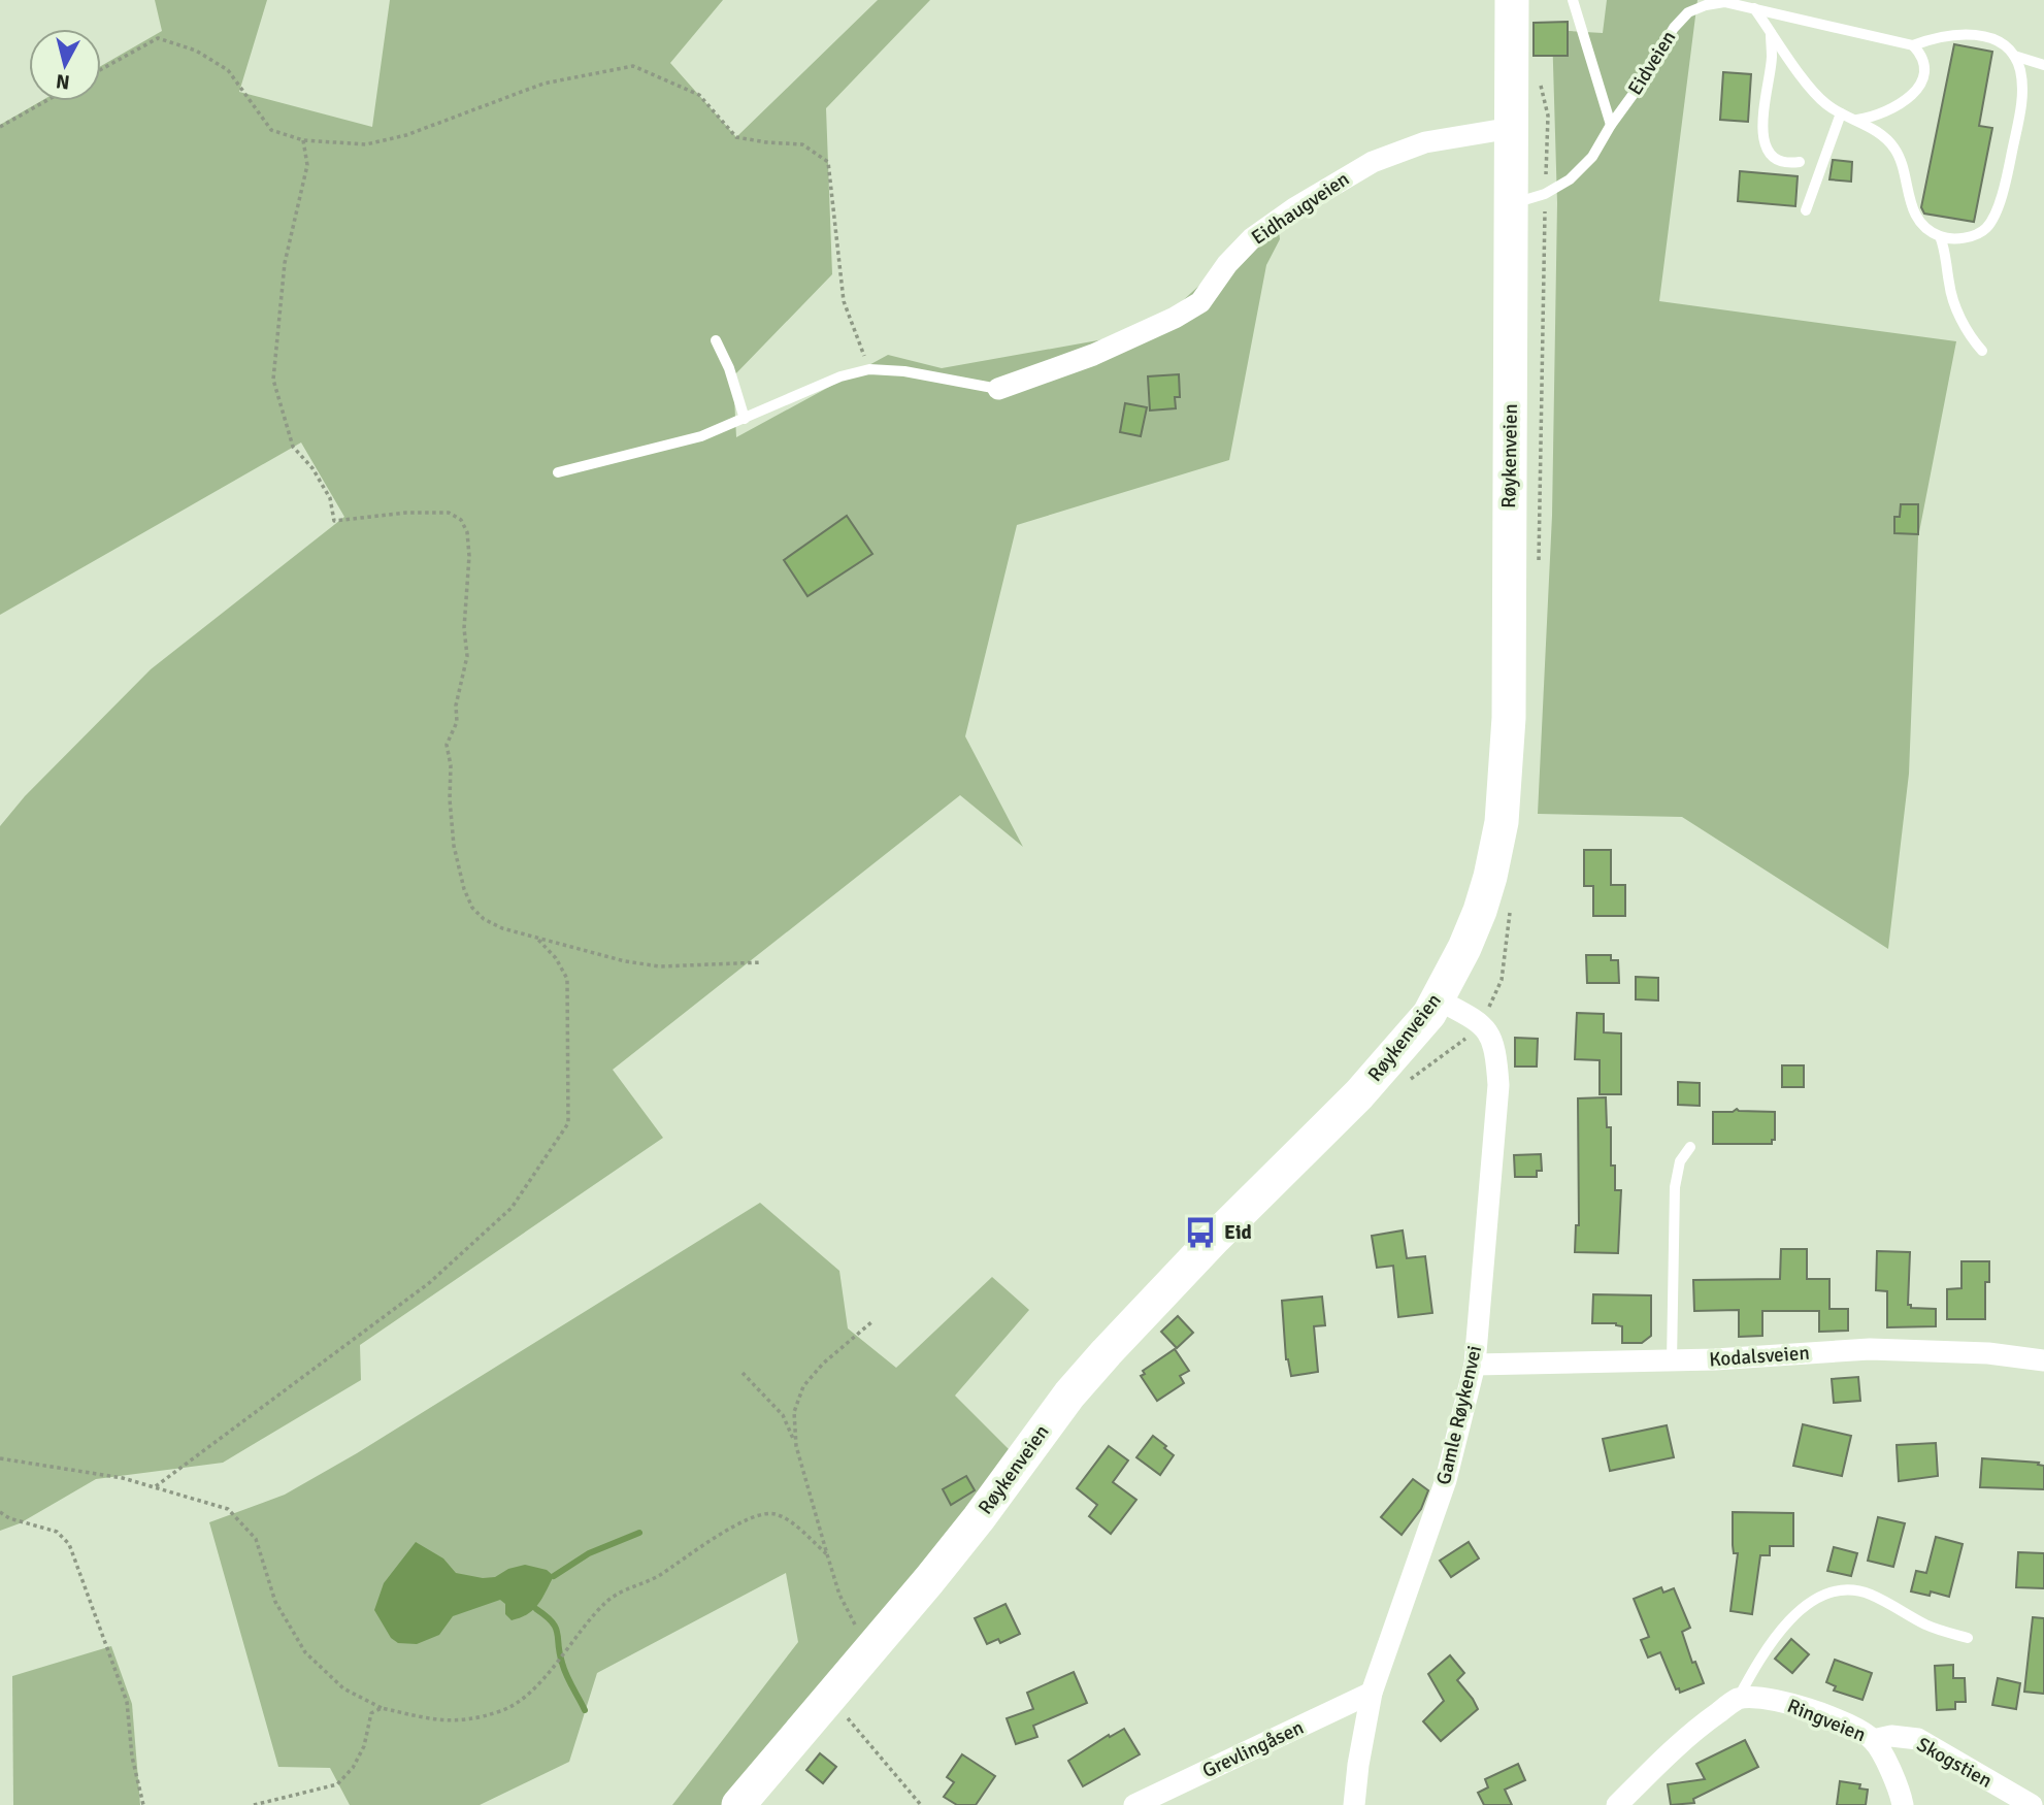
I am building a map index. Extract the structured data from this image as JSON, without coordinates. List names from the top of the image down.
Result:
{
  "streets": {
    "main road": ["Røykenveien"],
    "street": [
      "Eidhaugveien",
      "Kodalsveien",
      "Gamle Røykenvei",
      "Ringveien",
      "Grevlingåsen",
      "Skogstien"
    ],
    "lane": ["Eidveien"]
  },
  "crossings": [
    ["Eidveien", "Røykenveien"],
    ["Eidhaugveien", "Røykenveien"],
    ["Kodalsveien", "Gamle Røykenvei"],
    ["Gamle Røykenvei", "Grevlingåsen"],
    ["Ringveien", "Skogstien"]
  ],
  "places": {
    "bus stop": ["Eid"]
  },
  "north": "bottom"
}
